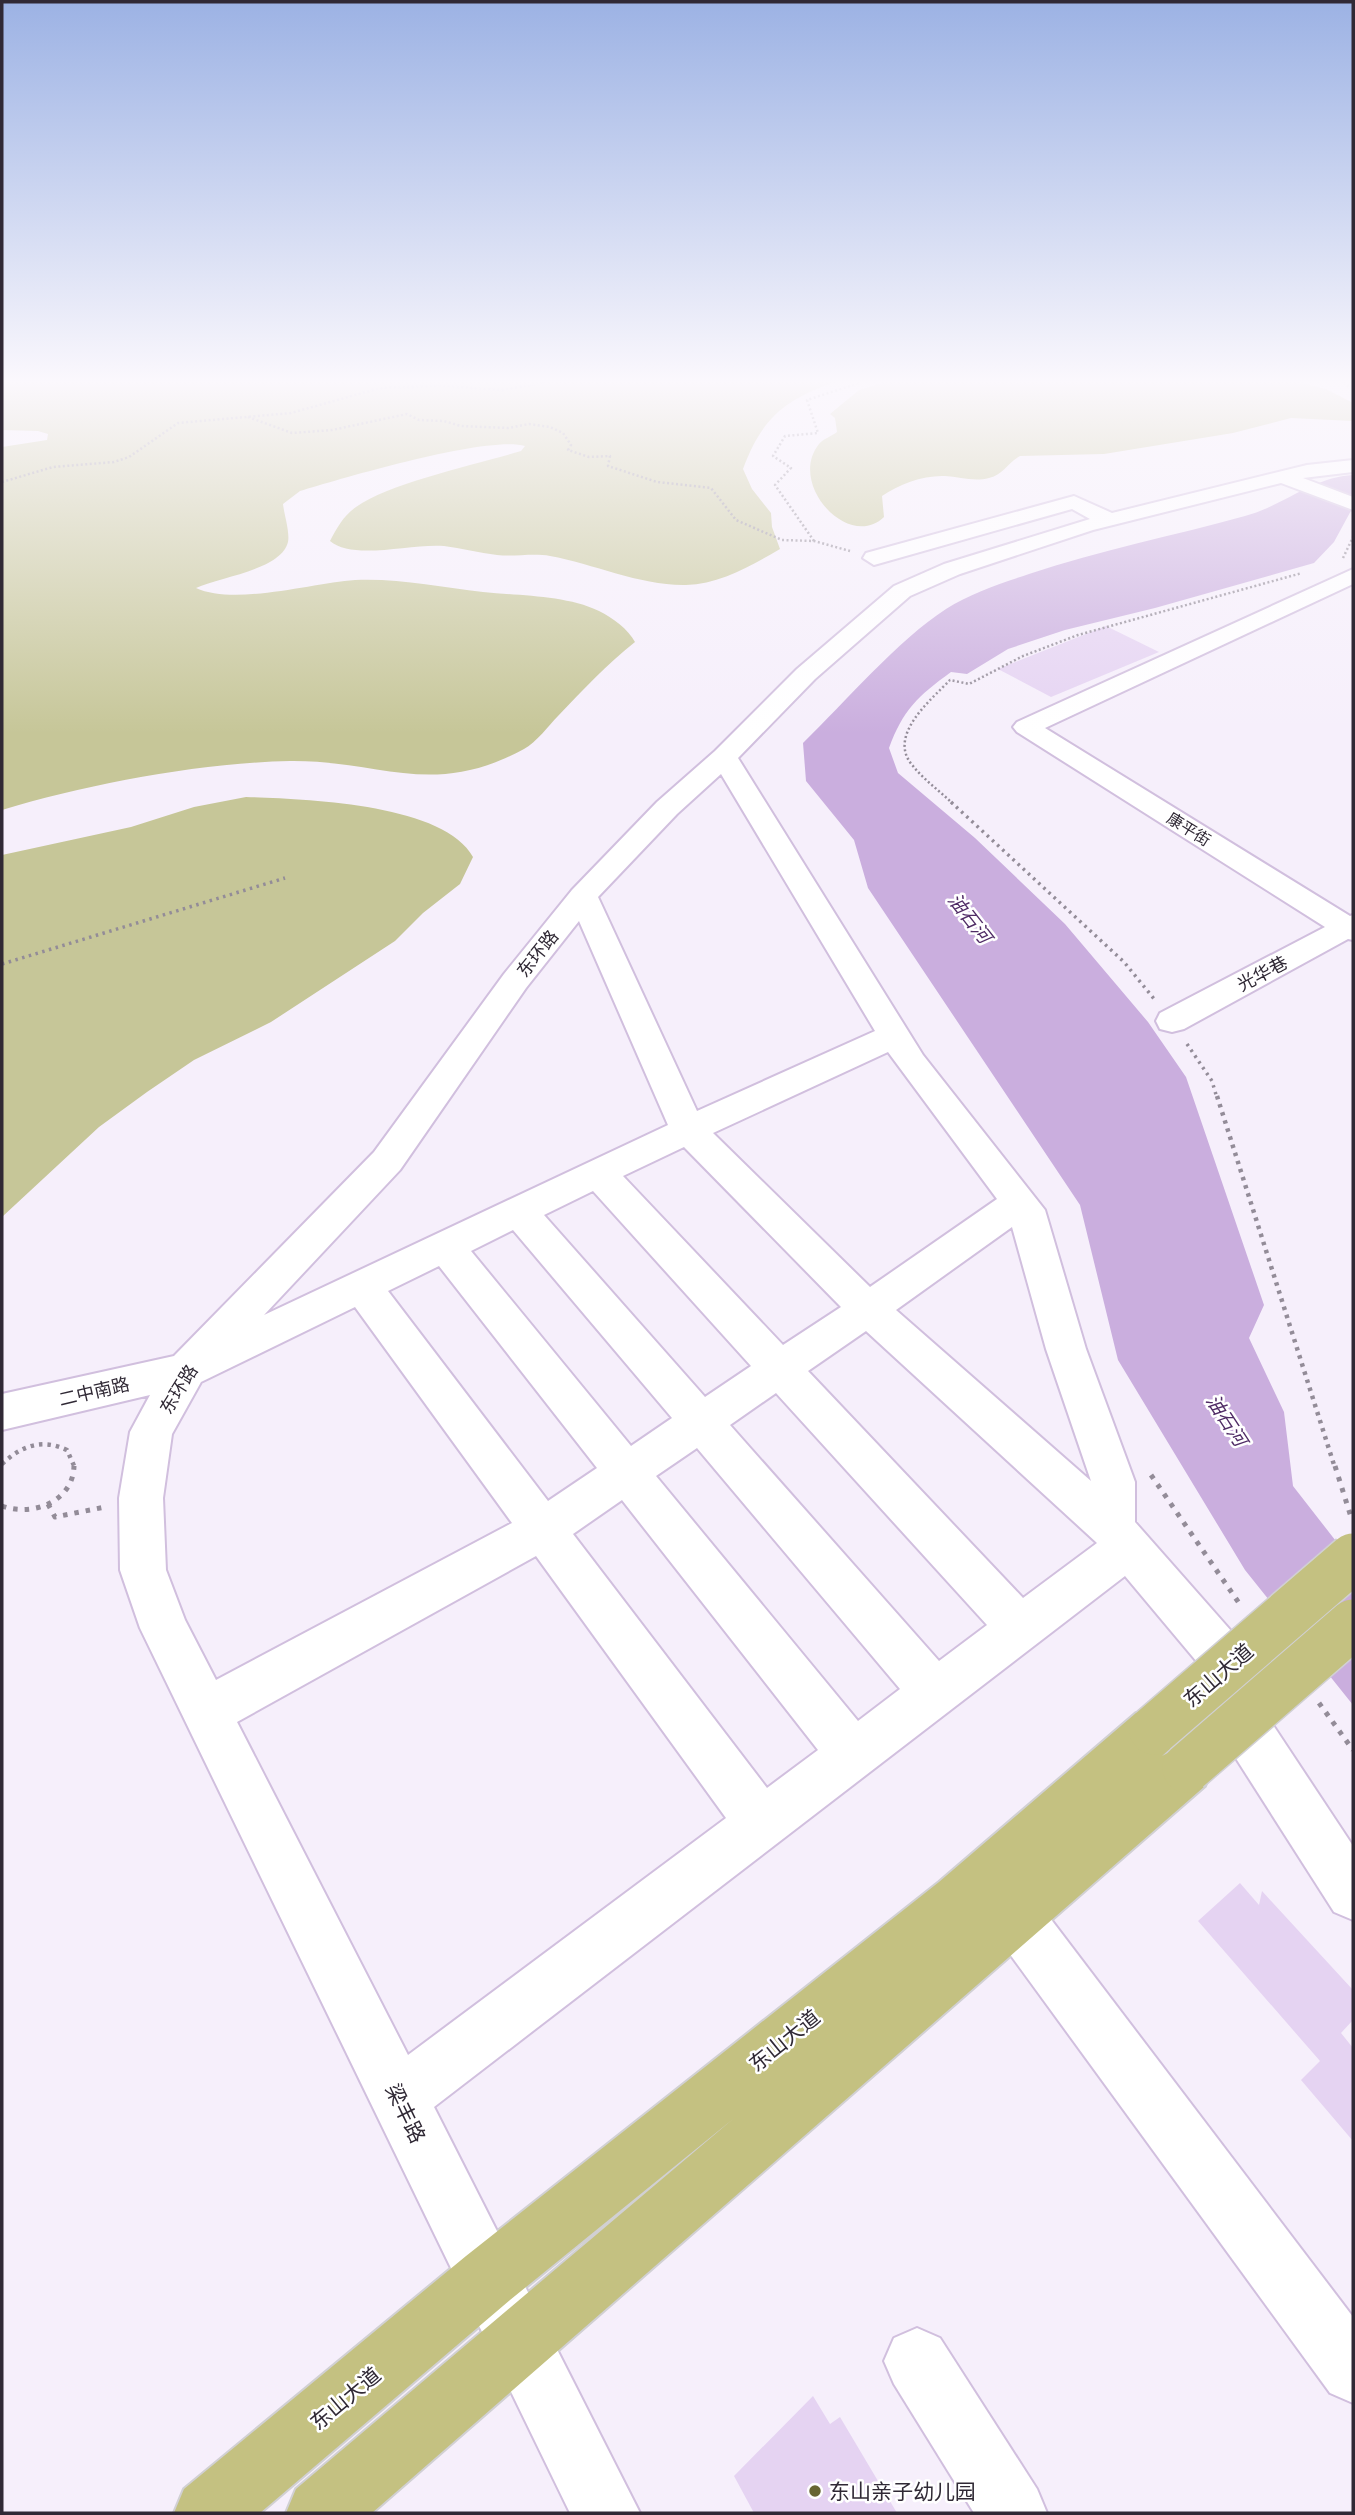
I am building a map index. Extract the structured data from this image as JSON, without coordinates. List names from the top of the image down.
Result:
{
  "streets": {
    "main road": ["东山大道"],
    "street": [
      "康平街",
      "东环路",
      "光华巷",
      "二中南路",
      "梁丰路"
    ]
  },
  "crossings": [
    ["康平街", "光华巷"],
    ["东环路", "二中南路"],
    ["东环路", "梁丰路"],
    ["东山大道", "梁丰路"]
  ],
  "water": ["油石河"],
  "places": ["东山亲子幼儿园"]
}
